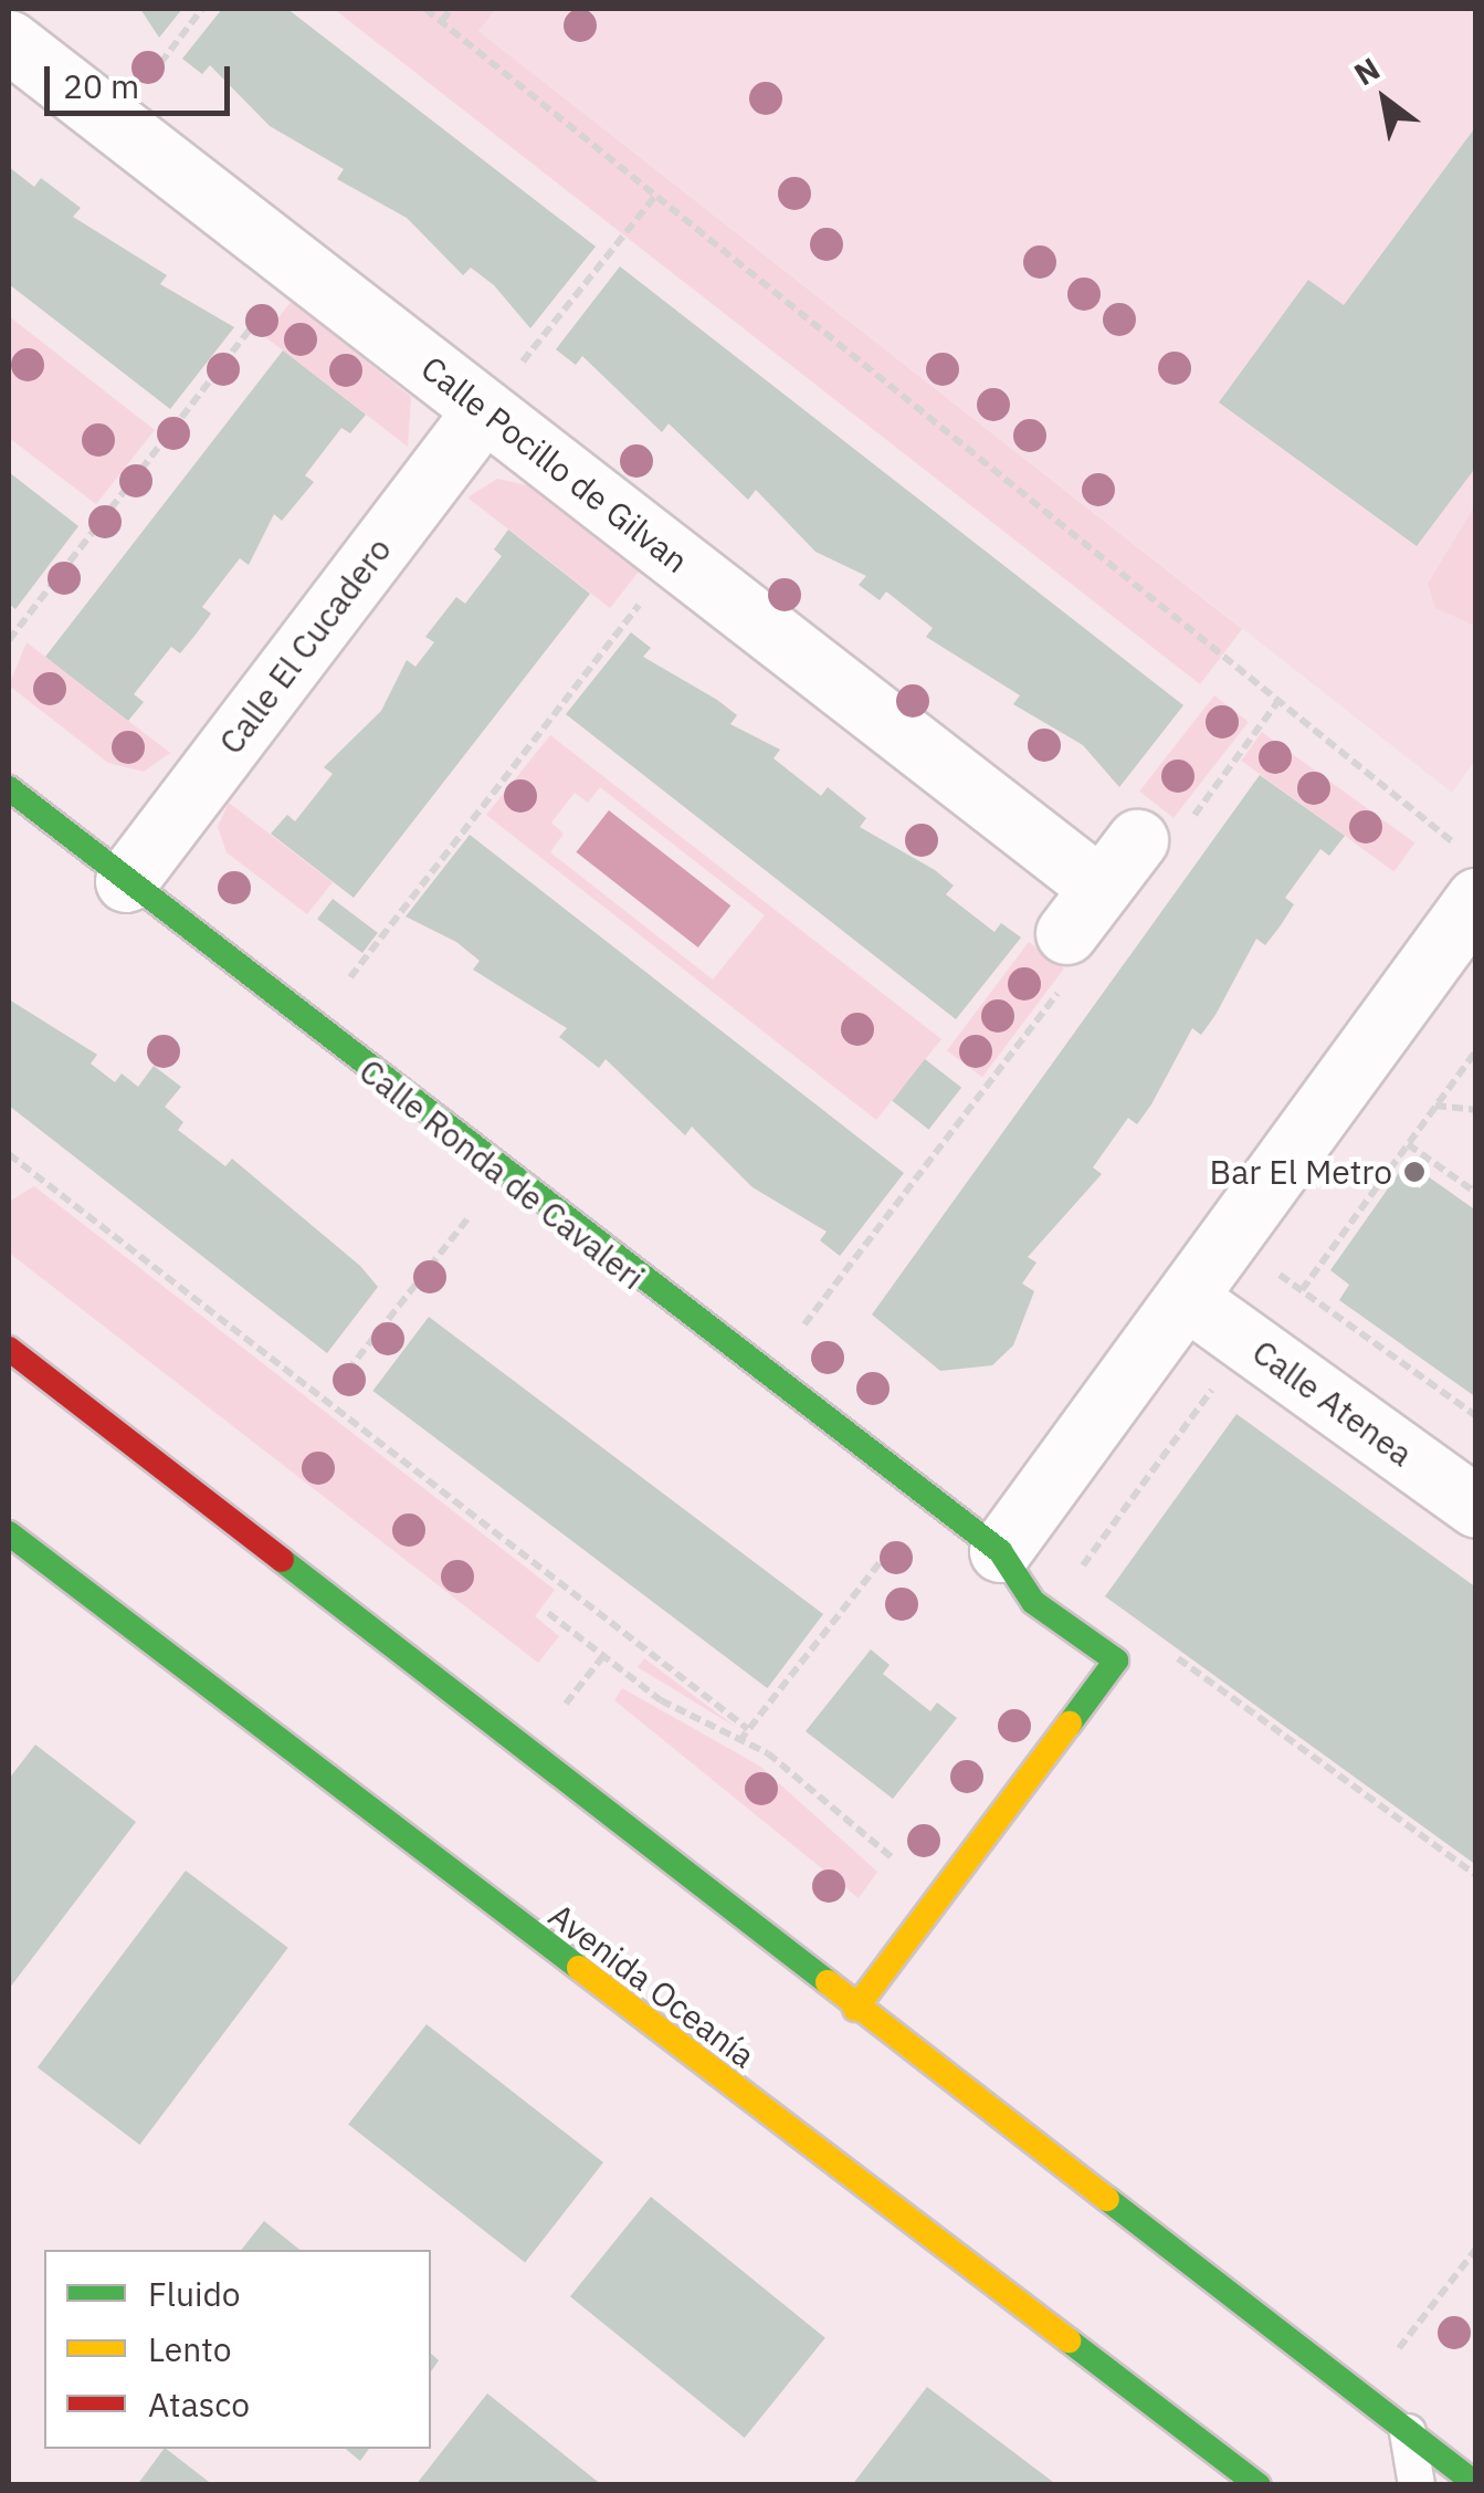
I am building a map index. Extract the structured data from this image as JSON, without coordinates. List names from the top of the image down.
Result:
{
  "streets": {
    "street": [
      "Calle Pocillo de Gilvan",
      "Calle El Cucadero",
      "Calle Ronda de Cavaleri",
      "Calle Atenea",
      "Avenida Oceanía"
    ]
  },
  "crossings": [
    ["Calle Pocillo de Gilvan", "Calle El Cucadero"],
    ["Calle El Cucadero", "Calle Ronda de Cavaleri"]
  ],
  "places": ["Bar El Metro"],
  "legend": ["Fluido", "Lento", "Atasco"],
  "scale_bar": "20 m",
  "north": "top left"
}
